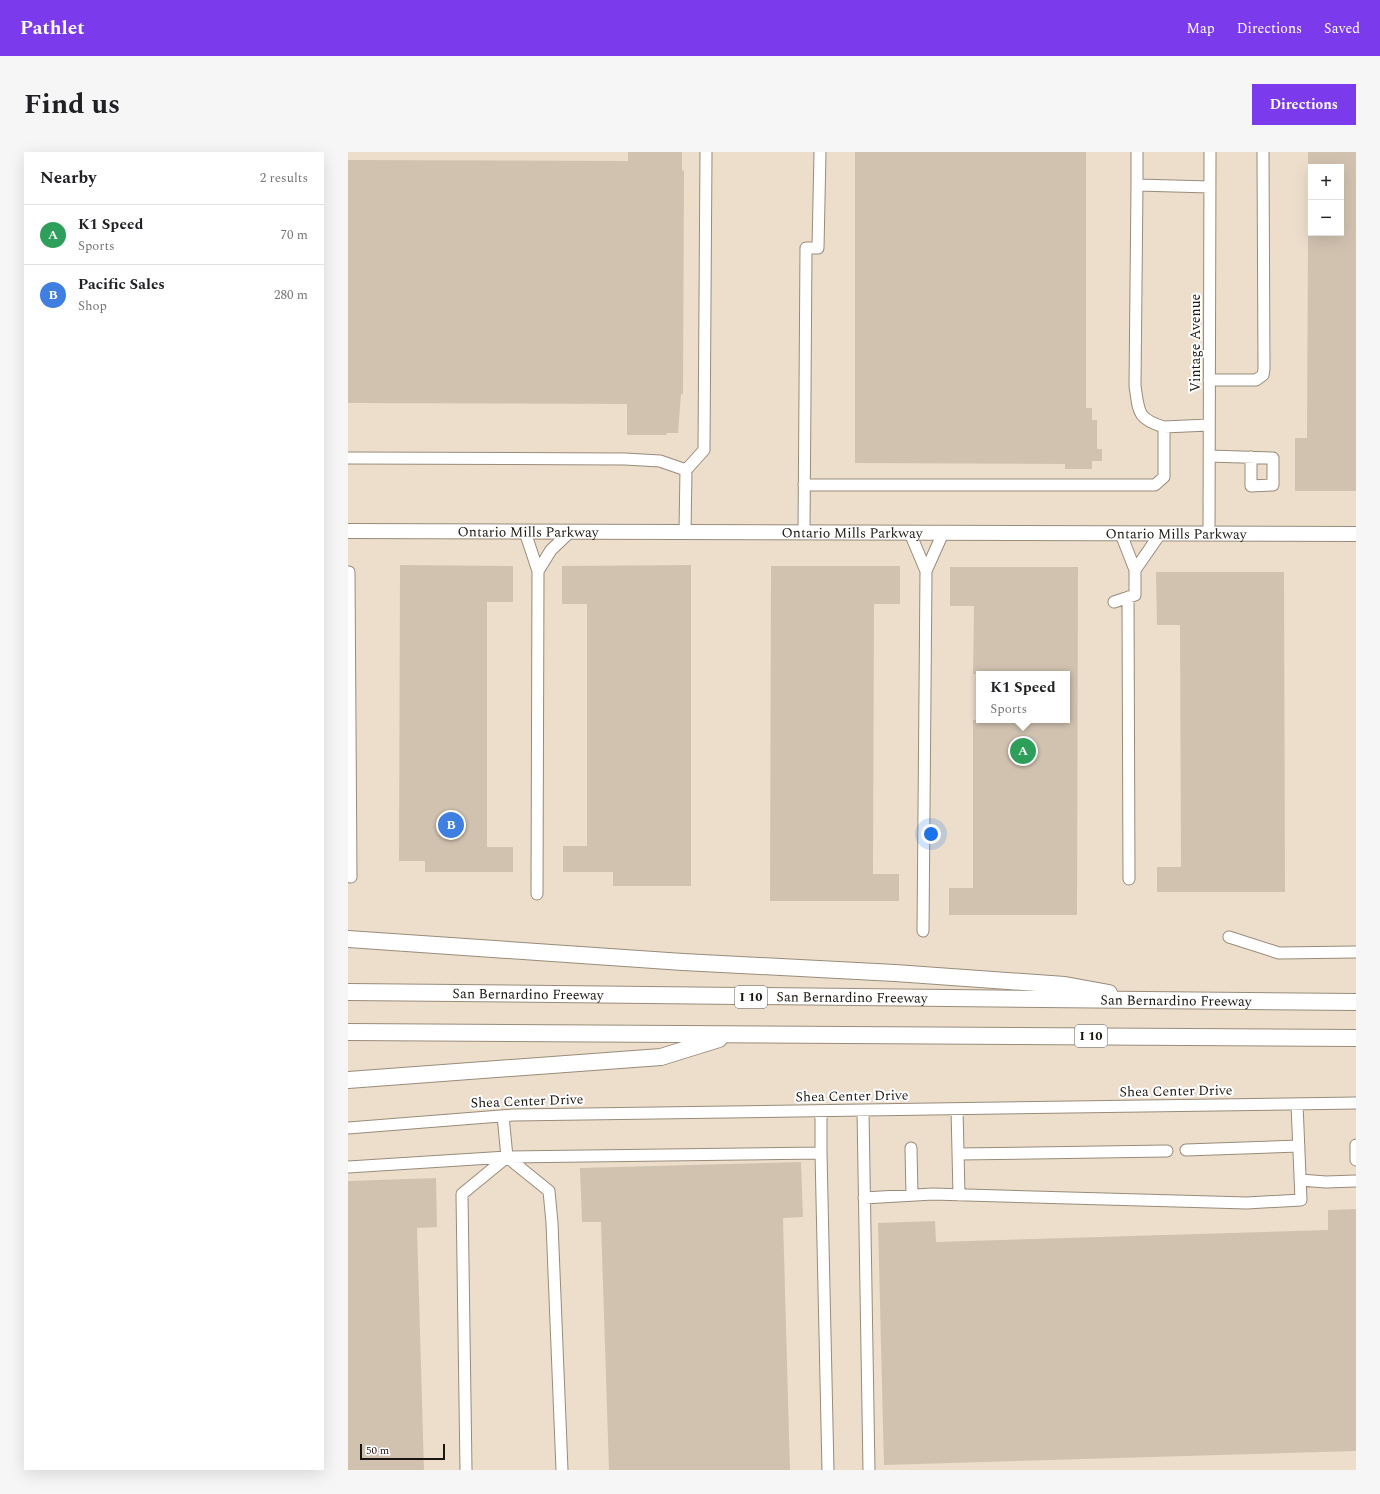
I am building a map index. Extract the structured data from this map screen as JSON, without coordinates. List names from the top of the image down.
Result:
{
  "streets": {
    "highway": ["San Bernardino Freeway", "I 10"],
    "main road": ["Ontario Mills Parkway"],
    "street": ["Vintage Avenue", "Shea Center Drive"]
  },
  "crossings": [
    ["Vintage Avenue", "Ontario Mills Parkway"]
  ],
  "scale_bar": "50 m",
  "page": {
    "header": "Pathlet",
    "nav": ["Map", "Directions", "Saved"],
    "title": "Find us",
    "buttons": "Directions",
    "heading": ["Nearby", "2 results"],
    "map_buttons": ["+", "−"],
    "list": [
      {
        "mark": "A",
        "name": "K1 Speed",
        "note": "Sports",
        "value": "70 m"
      },
      {
        "mark": "B",
        "name": "Pacific Sales",
        "note": "Shop",
        "value": "280 m"
      }
    ],
    "popup": ["K1 Speed", "Sports"],
    "pins": ["A", "B"],
    "scale": "50 m"
  }
}
